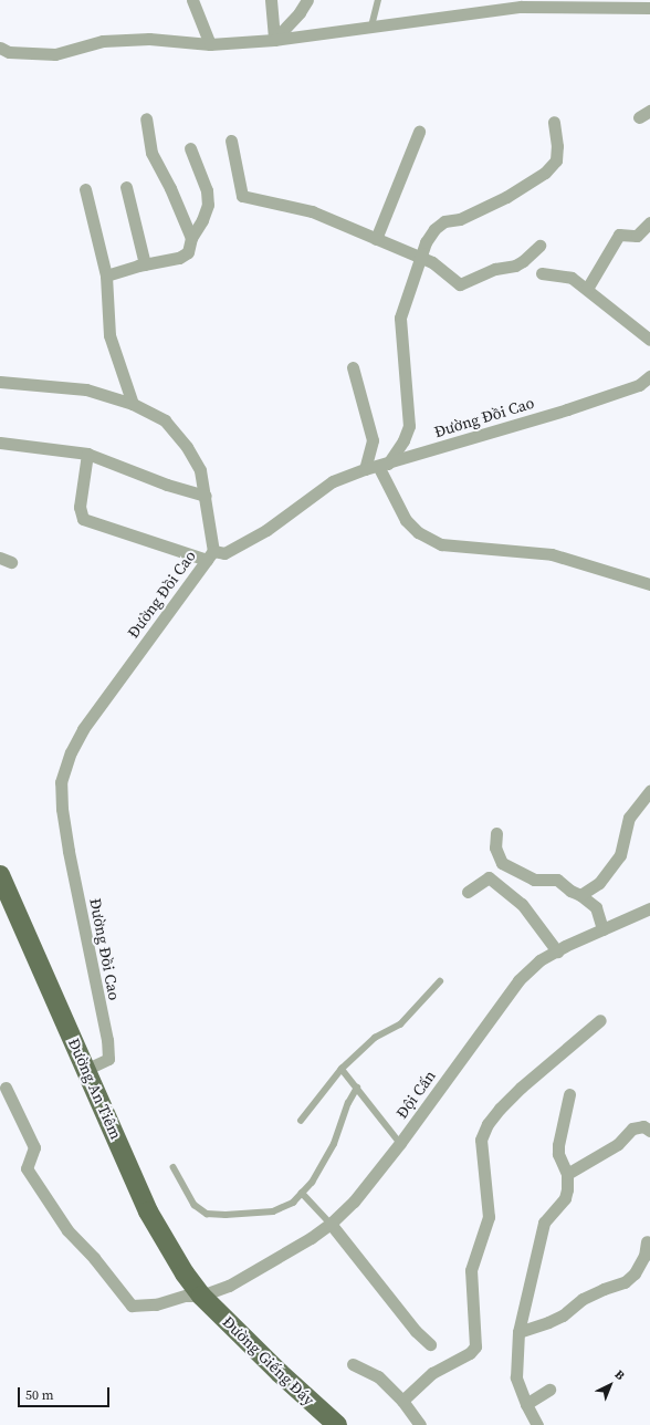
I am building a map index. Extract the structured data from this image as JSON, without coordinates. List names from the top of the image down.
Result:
{
  "streets": {
    "main road": ["Đường An Tiêm", "Đường Giếng Đáy"],
    "street": ["Đường Đồi Cao", "Đội Cấn"]
  },
  "crossings": [
    ["Đường Đồi Cao", "Đường An Tiêm"],
    ["Đường An Tiêm", "Đội Cấn"],
    ["Đường An Tiêm", "Đường Giếng Đáy"],
    ["Đội Cấn", "Đường Giếng Đáy"]
  ],
  "scale_bar": "50 m",
  "north": "top right"
}
